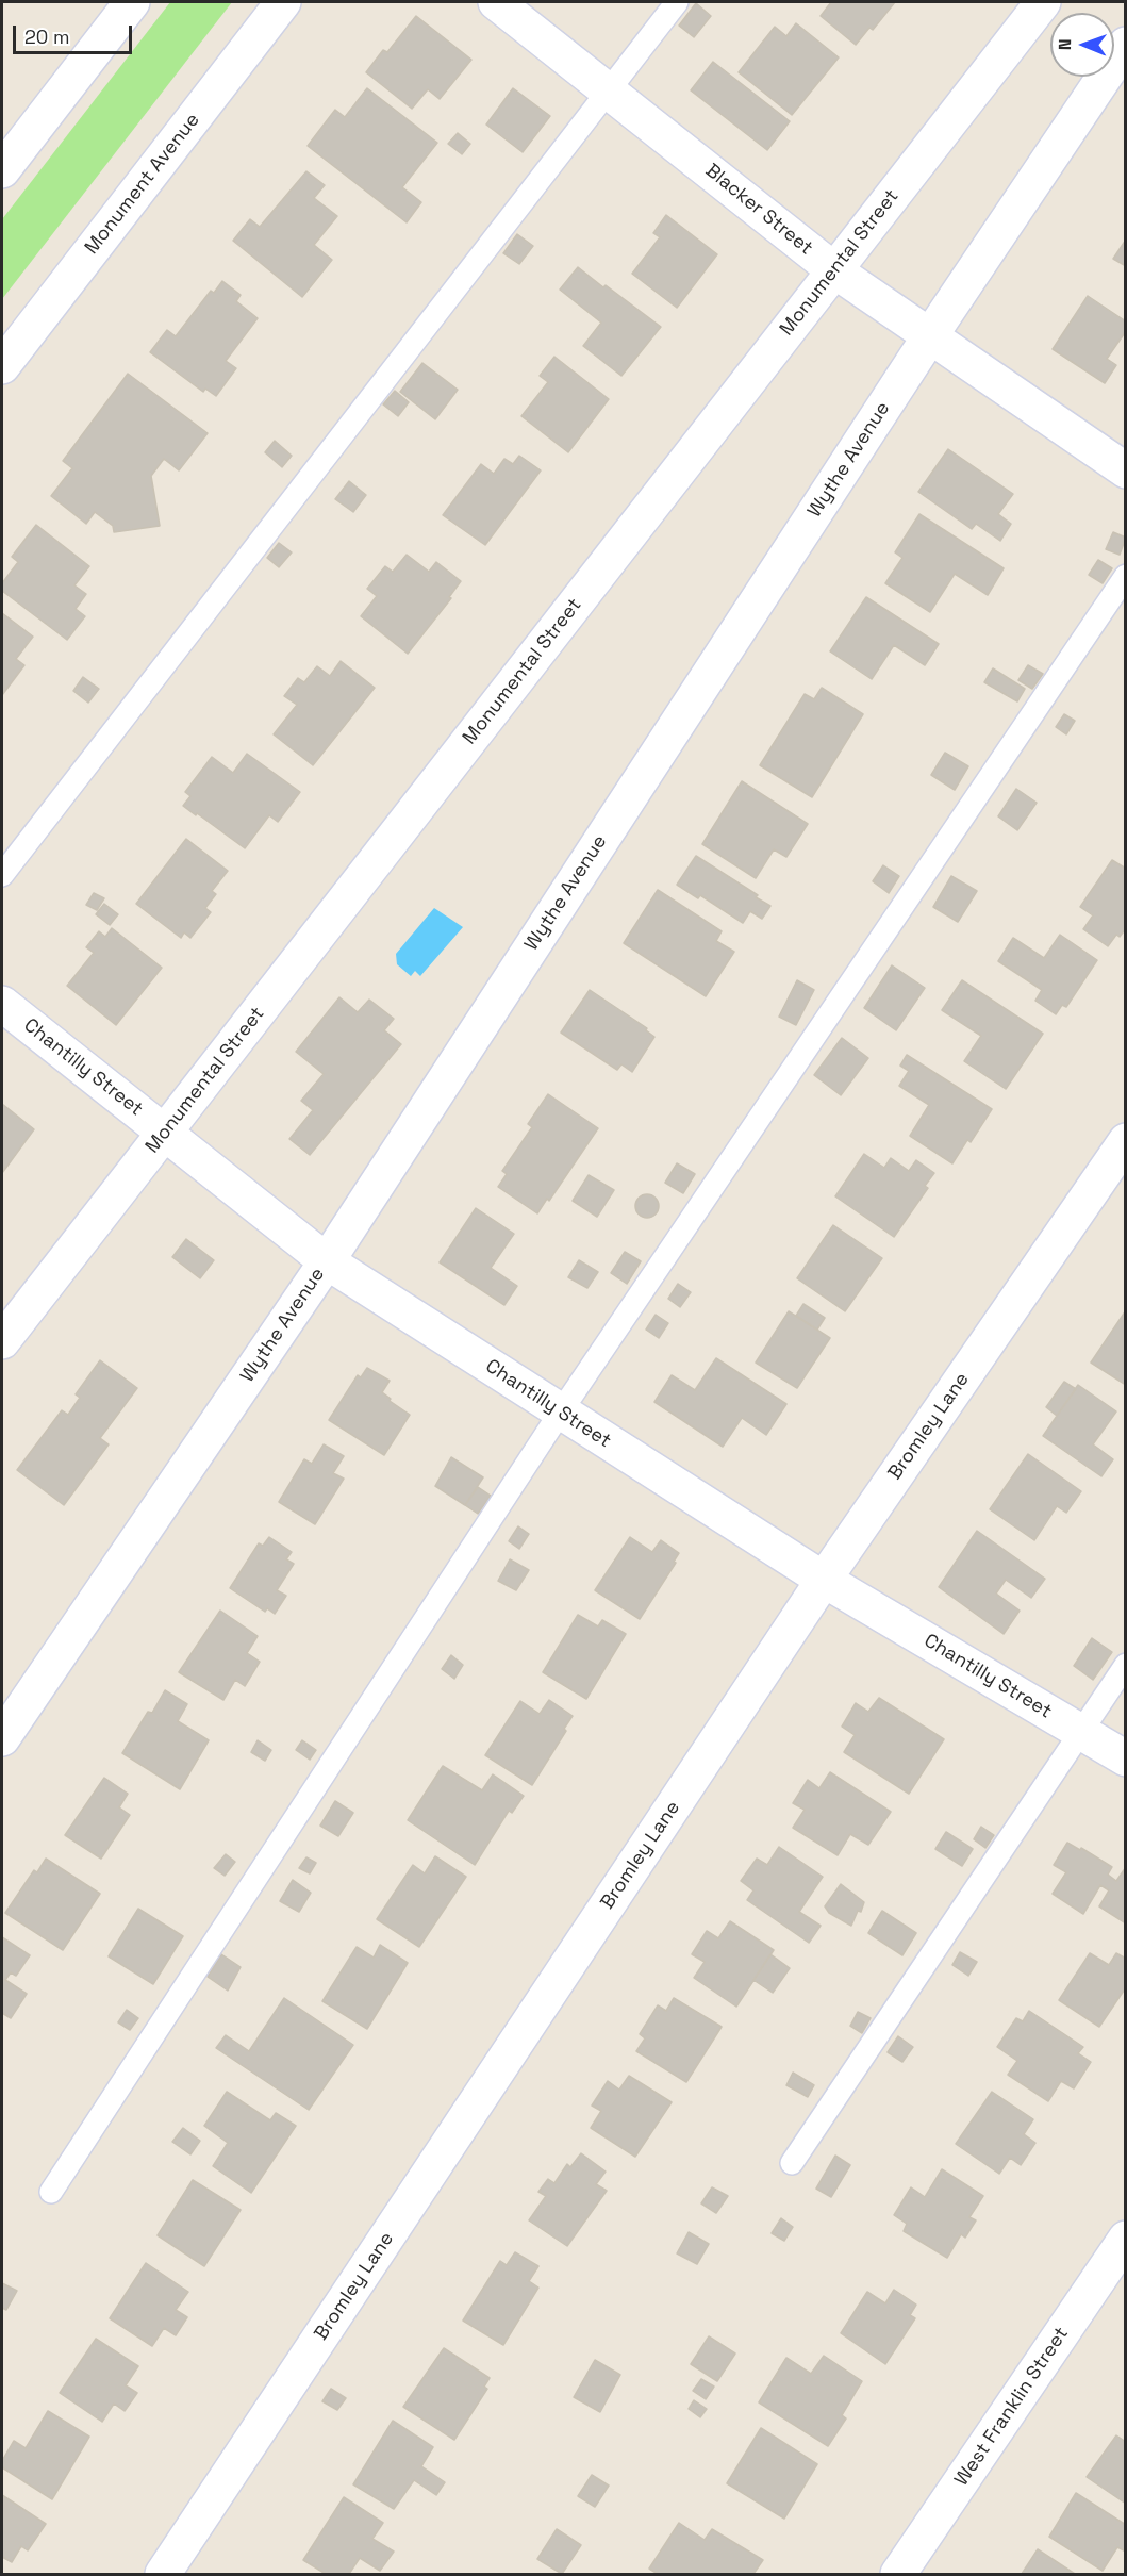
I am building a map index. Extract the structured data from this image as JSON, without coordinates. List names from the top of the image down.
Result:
{
  "streets": {
    "street": [
      "Monument Avenue",
      "Blacker Street",
      "Monumental Street",
      "Wythe Avenue",
      "Chantilly Street",
      "Bromley Lane",
      "West Franklin Street"
    ]
  },
  "crossings": [
    ["Blacker Street", "Monumental Street"],
    ["Blacker Street", "Wythe Avenue"],
    ["Monumental Street", "Chantilly Street"],
    ["Wythe Avenue", "Chantilly Street"],
    ["Chantilly Street", "Bromley Lane"]
  ],
  "scale_bar": "20 m",
  "north": "left"
}
